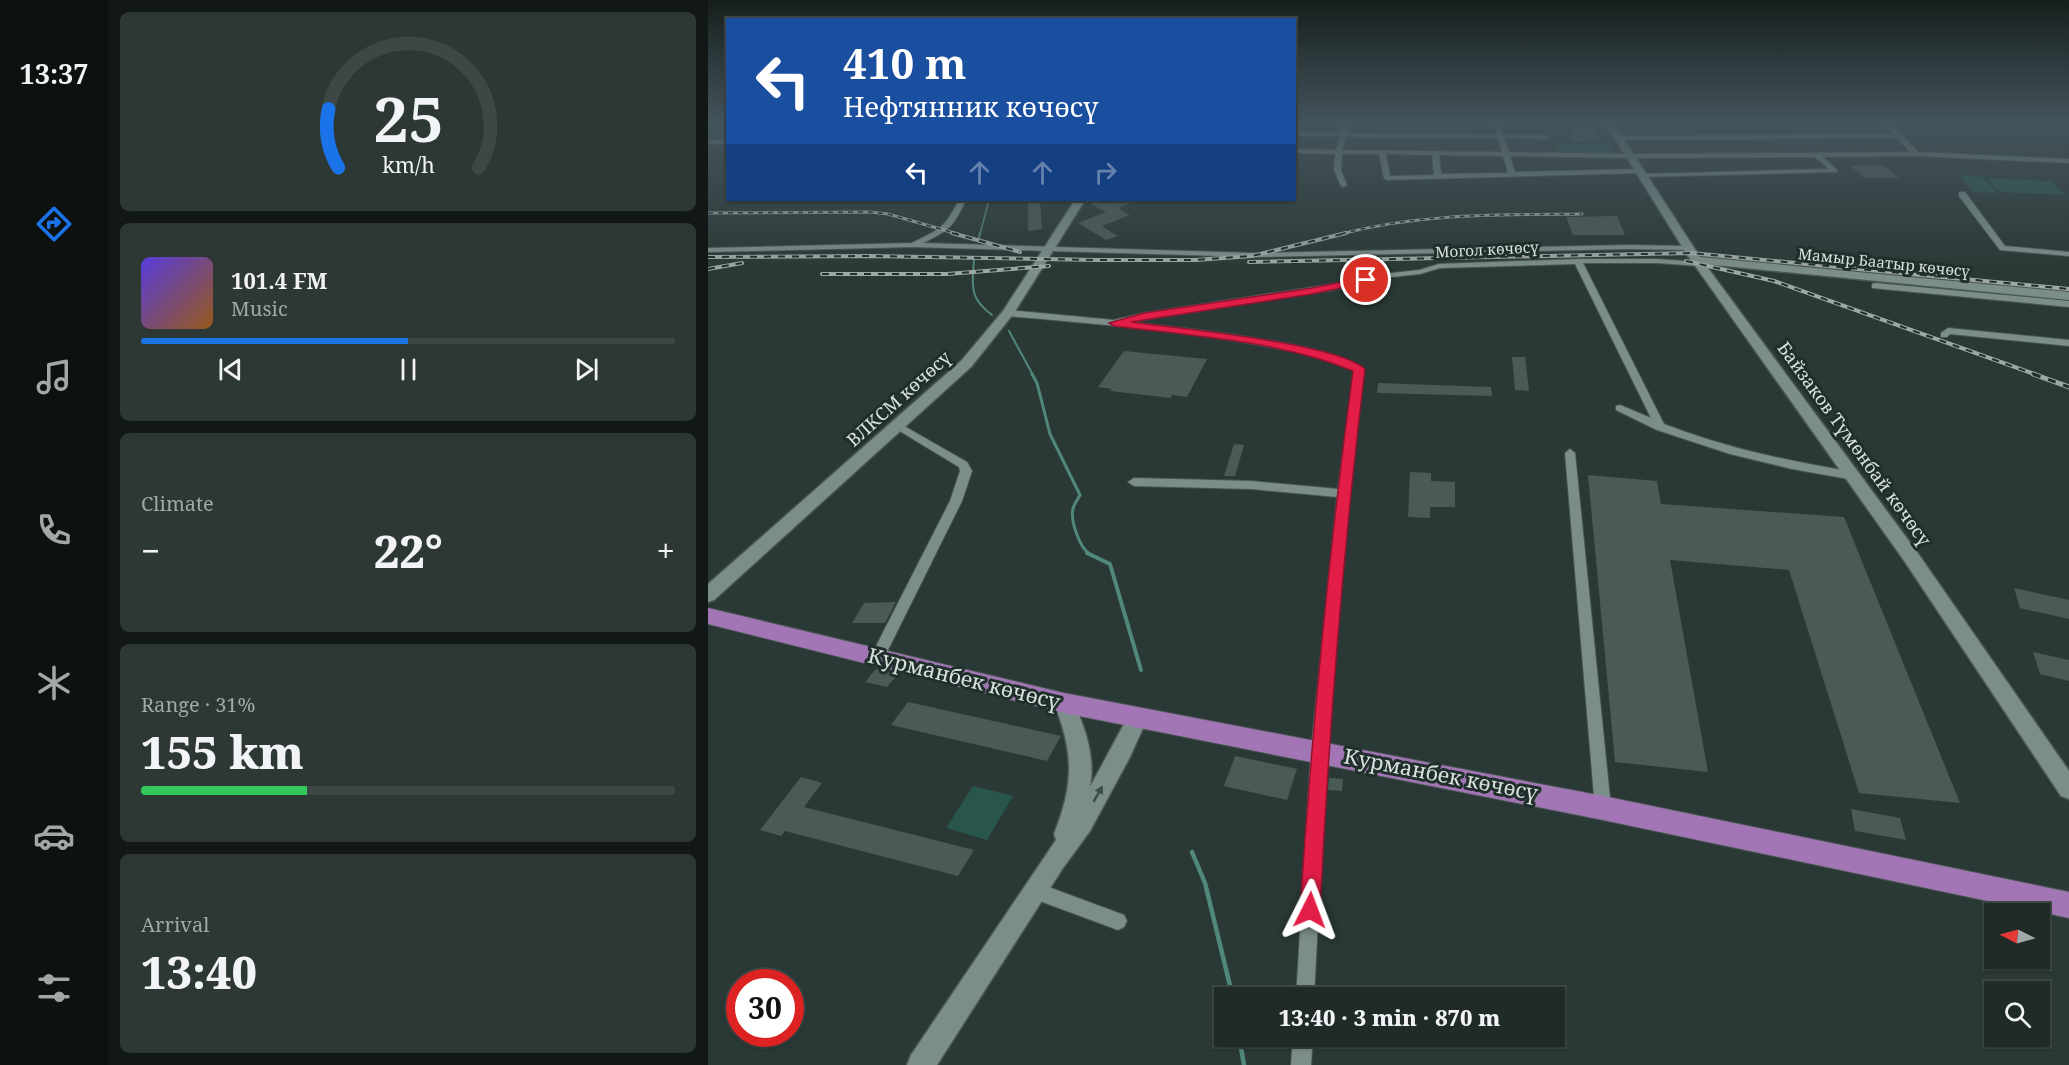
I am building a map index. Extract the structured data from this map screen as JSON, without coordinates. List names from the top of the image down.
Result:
{
  "streets": {
    "main road": ["Курманбек көчөсү"],
    "street": [
      "Могол көчөсү",
      "Мамыр Баатыр көчөсү",
      "ВЛКСМ көчөсү",
      "Байзаков Түмөнбай көчөсү"
    ]
  },
  "crossings": [
    ["Могол көчөсү", "Мамыр Баатыр көчөсү"],
    ["Могол көчөсү", "ВЛКСМ көчөсү"],
    ["Могол көчөсү", "Байзаков Түмөнбай көчөсү"],
    ["Мамыр Баатыр көчөсү", "Байзаков Түмөнбай көчөсү"]
  ],
  "north": "left",
  "page": {
    "tabs": "13:37",
    "turn": ["410 m", "Нефтянник көчөсү"],
    "song": ["101.4 FM", "Music"],
    "tile": [
      "Climate",
      ["Range · 31%", "155 km"],
      ["Arrival", "13:40"]
    ],
    "heat": ["−", "22°", "+"],
    "limit": "30",
    "trip": "13:40 · 3 min · 870 m",
    "gauge": ["25", "km/h"]
  }
}
